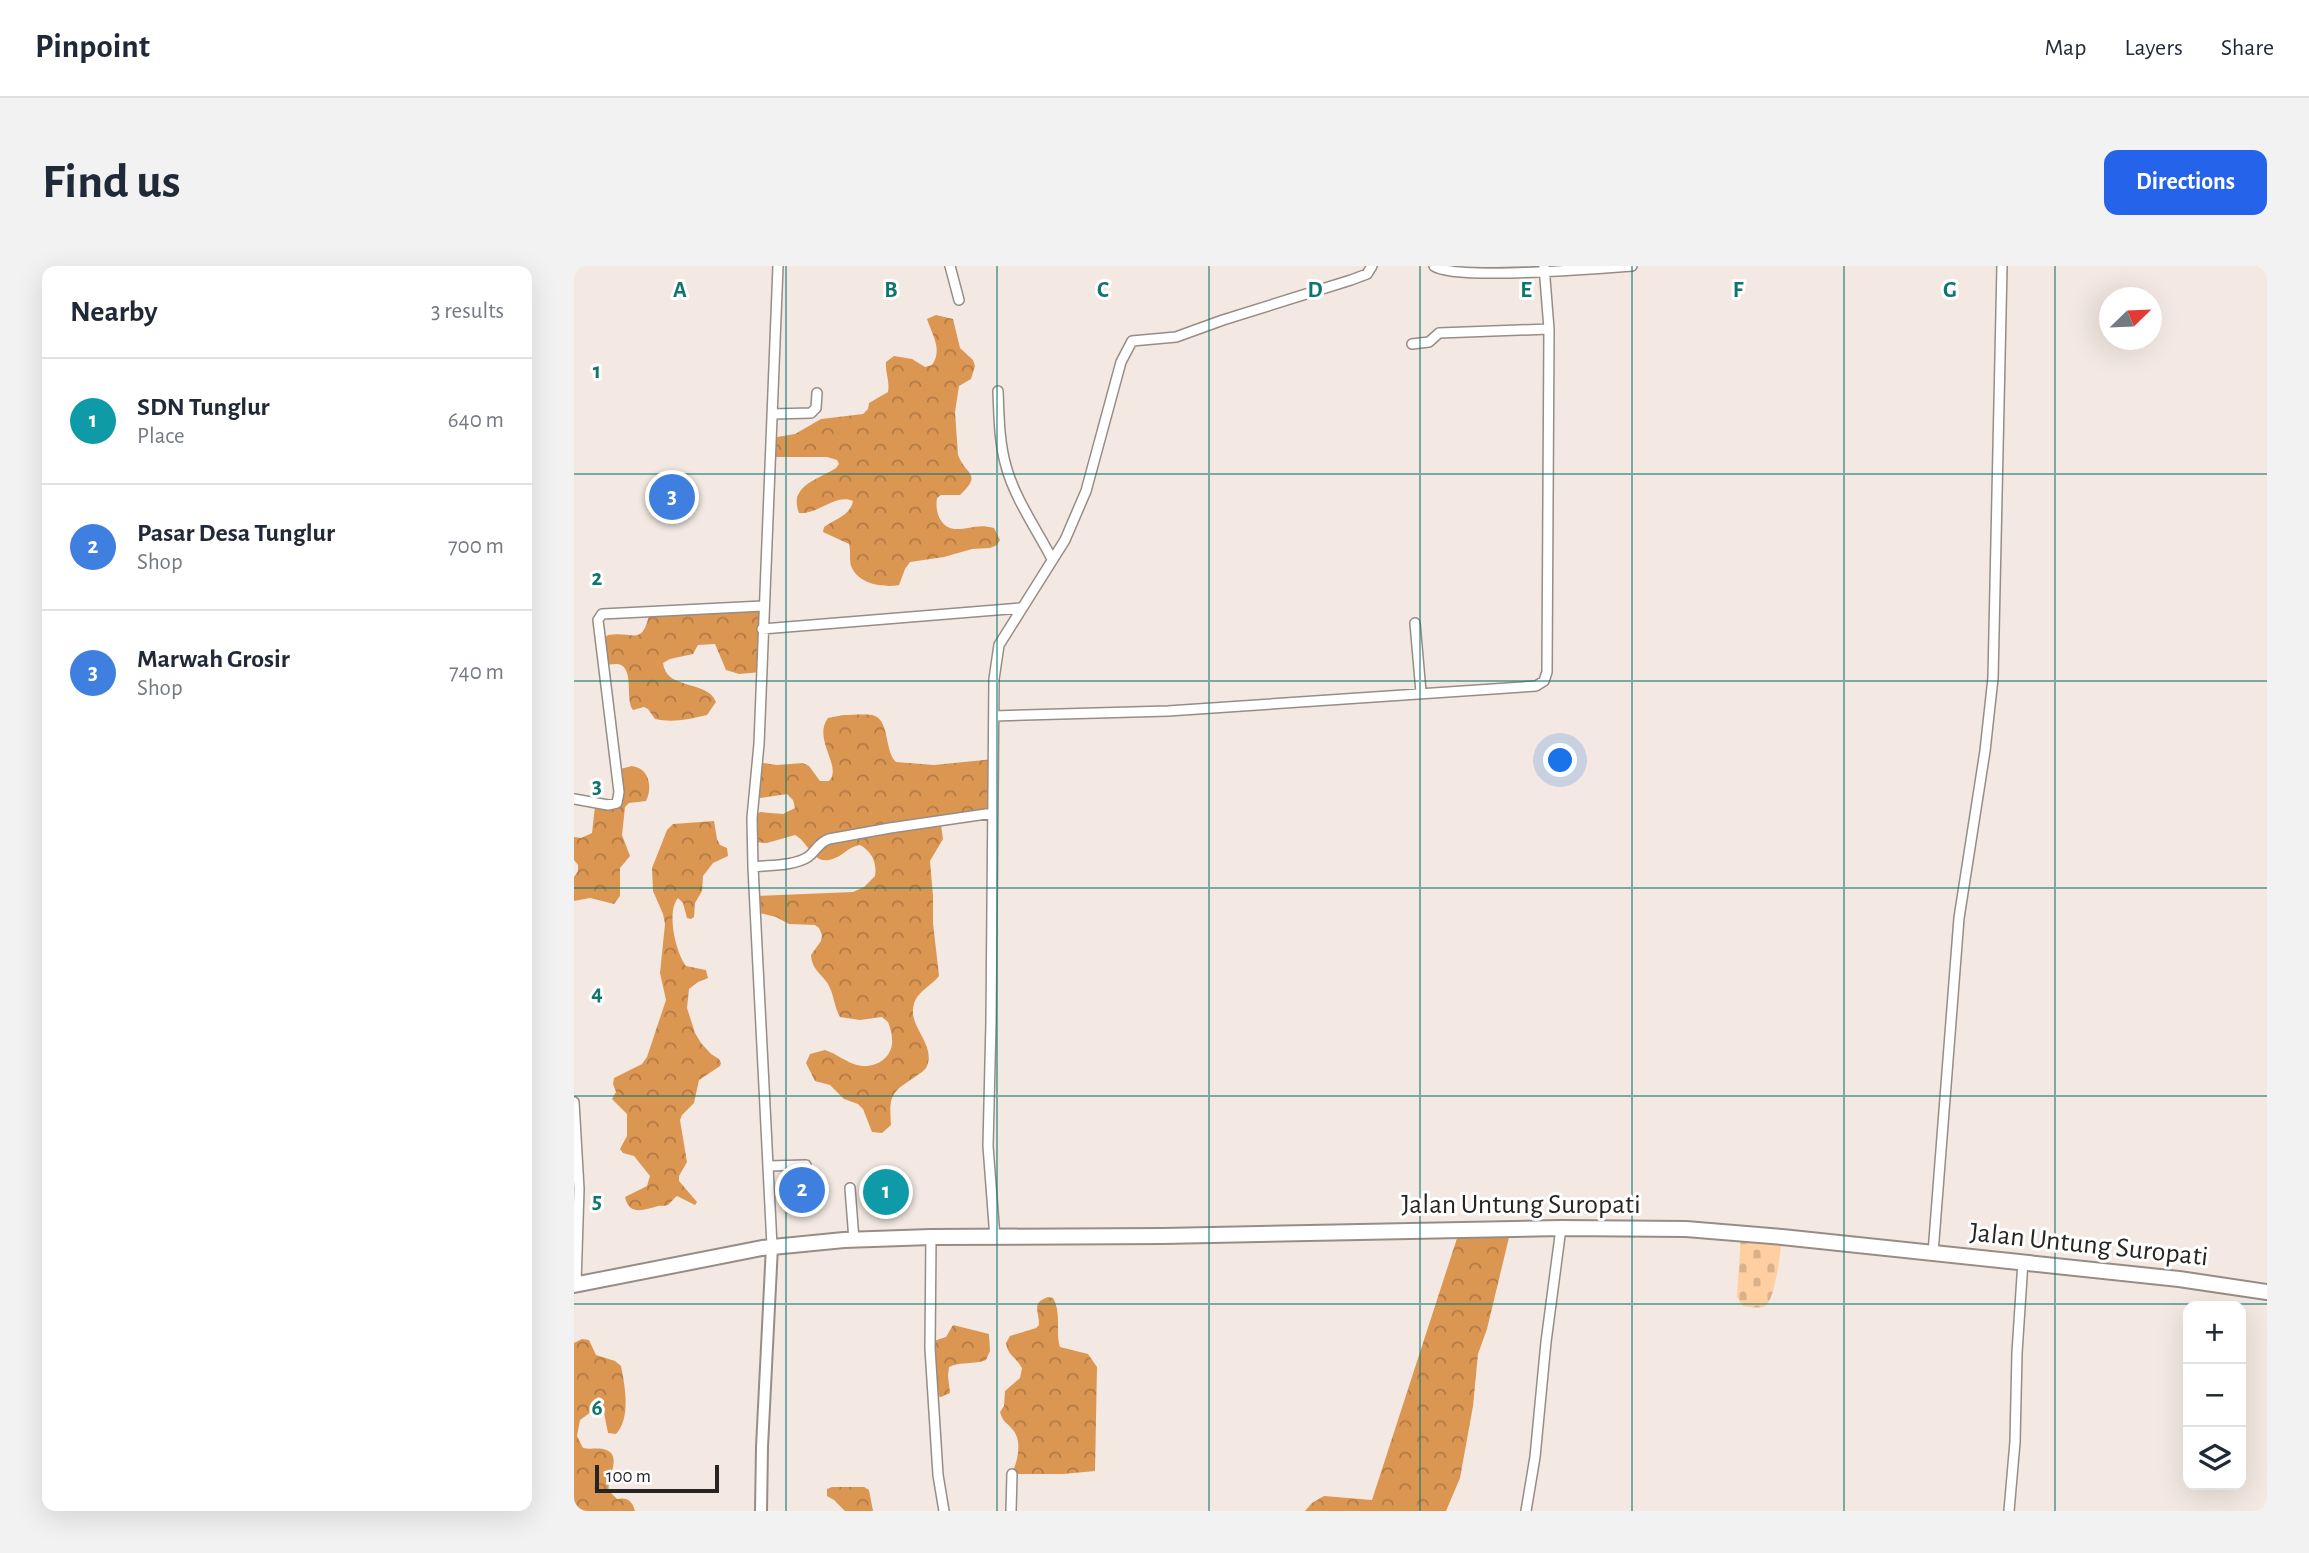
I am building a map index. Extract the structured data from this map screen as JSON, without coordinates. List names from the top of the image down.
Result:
{
  "streets": {
    "main road": ["Jalan Untung Suropati"]
  },
  "scale_bar": "100 m",
  "north": "top right",
  "page": {
    "header": "Pinpoint",
    "nav": ["Map", "Layers", "Share"],
    "buttons": "Directions",
    "title": "Find us",
    "heading": ["Nearby", "3 results"],
    "list": [
      {
        "mark": "1",
        "name": "SDN Tunglur",
        "note": "Place",
        "value": "640 m"
      },
      {
        "mark": "2",
        "name": "Pasar Desa Tunglur",
        "note": "Shop",
        "value": "700 m"
      },
      {
        "mark": "3",
        "name": "Marwah Grosir",
        "note": "Shop",
        "value": "740 m"
      }
    ],
    "pins": ["3", "2", "1"],
    "map_buttons": ["+", "−"],
    "scale": "100 m"
  },
  "grid": {
    "columns": [
      "A",
      "B",
      "C",
      "D",
      "E",
      "F",
      "G"
    ],
    "rows": [
      "1",
      "2",
      "3",
      "4",
      "5",
      "6"
    ]
  }
}
